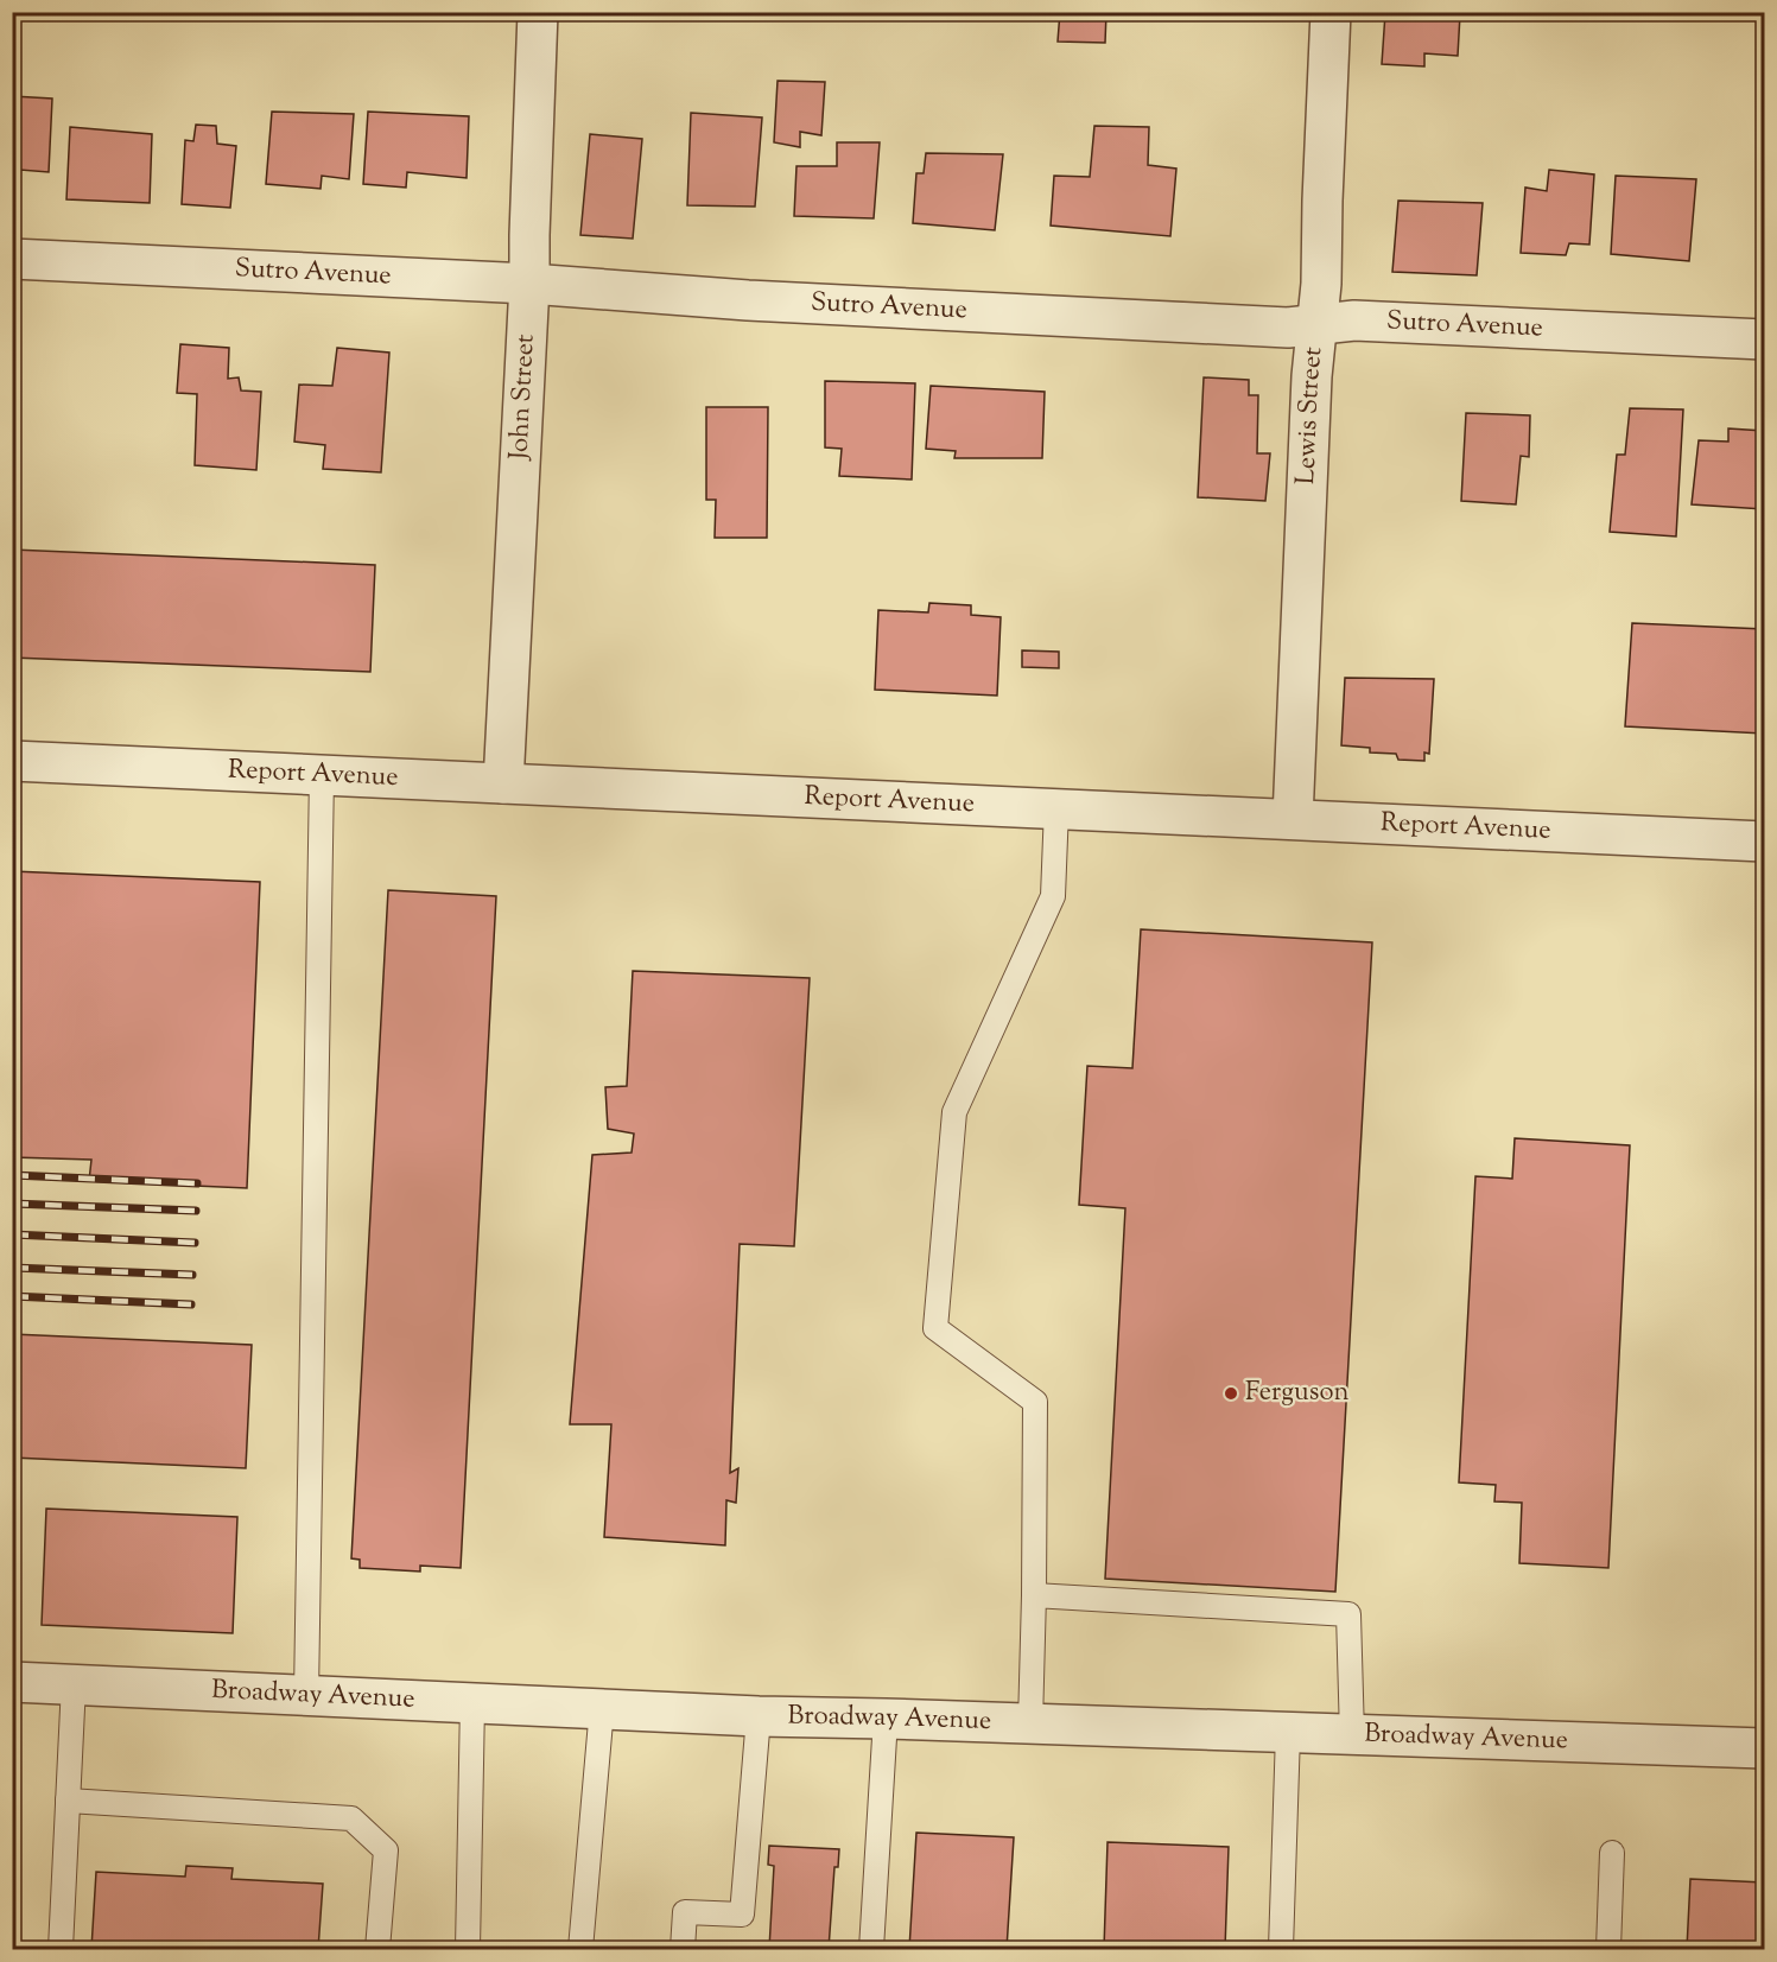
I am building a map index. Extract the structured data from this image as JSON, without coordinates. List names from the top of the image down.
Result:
{
  "streets": {
    "street": [
      "Sutro Avenue",
      "John Street",
      "Lewis Street",
      "Report Avenue",
      "Broadway Avenue"
    ]
  },
  "crossings": [
    ["Sutro Avenue", "John Street"],
    ["Sutro Avenue", "Lewis Street"],
    ["John Street", "Report Avenue"],
    ["Lewis Street", "Report Avenue"]
  ],
  "places": ["Ferguson"]
}
